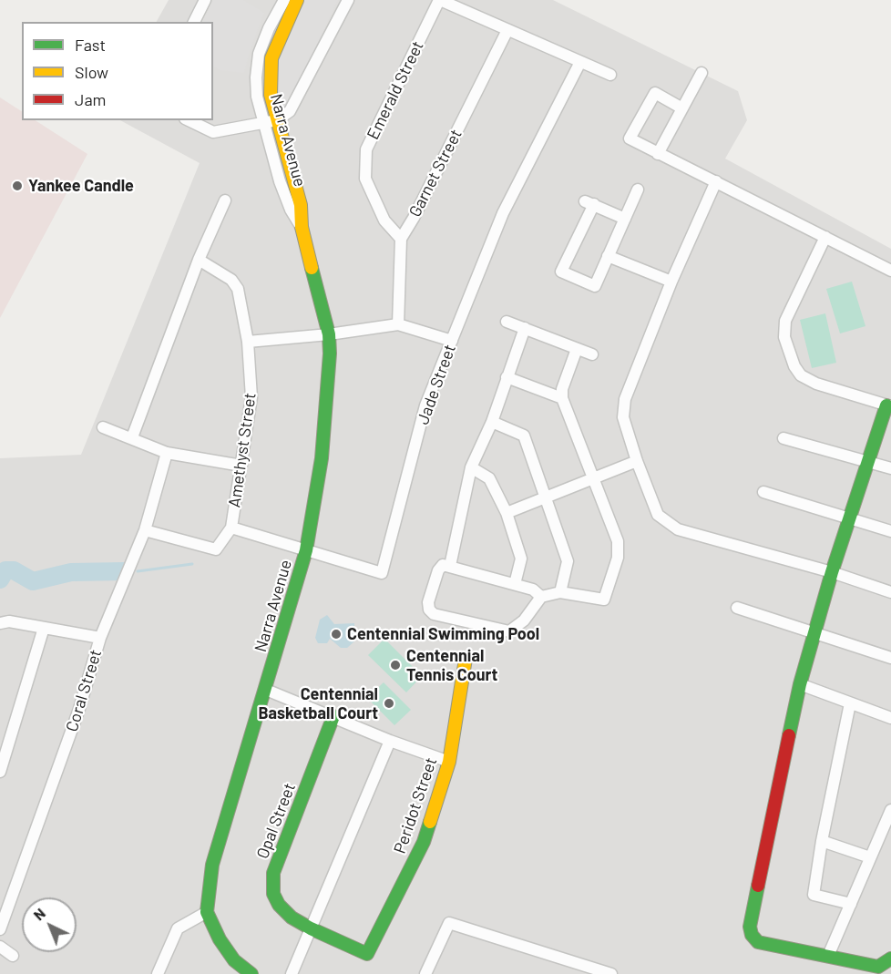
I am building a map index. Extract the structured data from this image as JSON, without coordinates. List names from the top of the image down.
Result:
{
  "streets": {
    "street": [
      "Emerald Street",
      "Narra Avenue",
      "Garnet Street",
      "Jade Street",
      "Amethyst Street",
      "Coral Street",
      "Peridot Street",
      "Opal Street"
    ]
  },
  "crossings": [
    ["Emerald Street", "Garnet Street"],
    ["Narra Avenue", "Jade Street"],
    ["Jade Street", "Amethyst Street"],
    ["Amethyst Street", "Coral Street"],
    ["Peridot Street", "Opal Street"]
  ],
  "places": [
    "Yankee Candle",
    "Centennial Swimming Pool",
    "Centennial Tennis Court",
    "Centennial Basketball Court"
  ],
  "legend": ["Fast", "Slow", "Jam"],
  "north": "top left"
}
